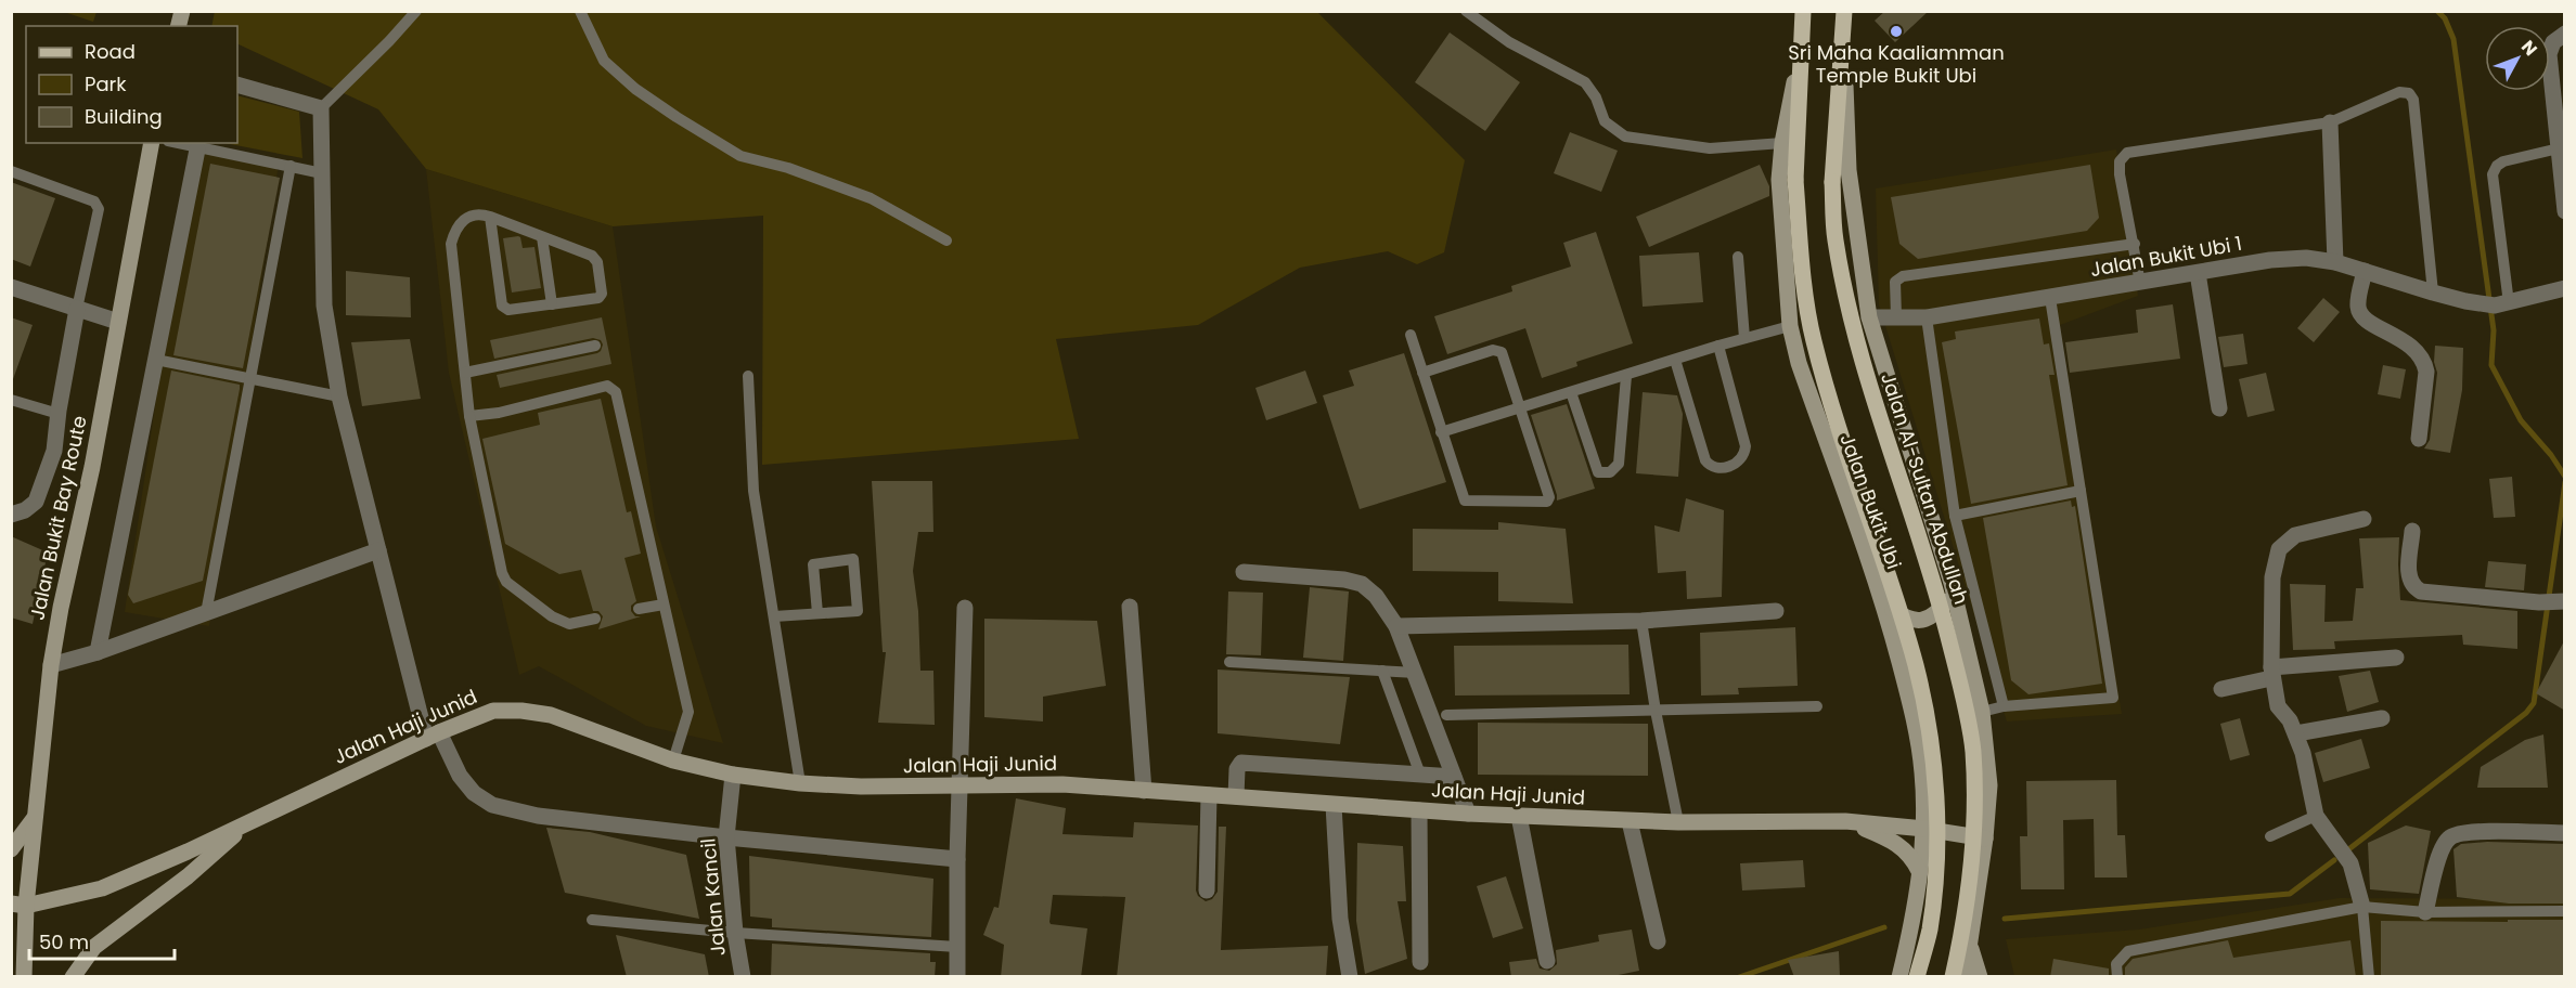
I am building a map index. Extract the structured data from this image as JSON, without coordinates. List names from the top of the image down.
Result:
{
  "streets": {
    "main road": ["Jalan Al-Sultan Abdullah"],
    "street": [
      "Jalan Bukit Ubi 1",
      "Jalan Bukit Ubi",
      "Jalan Bukit Bay Route",
      "Jalan Haji Junid",
      "Jalan Kancil"
    ]
  },
  "crossings": [
    ["Jalan Bukit Ubi", "Jalan Haji Junid"],
    ["Jalan Bukit Bay Route", "Jalan Haji Junid"],
    ["Jalan Haji Junid", "Jalan Kancil"]
  ],
  "places": ["Sri Maha Kaaliamman Temple Bukit Ubi"],
  "legend": ["Road", "Park", "Building"],
  "scale_bar": "50 m",
  "north": "top right"
}
